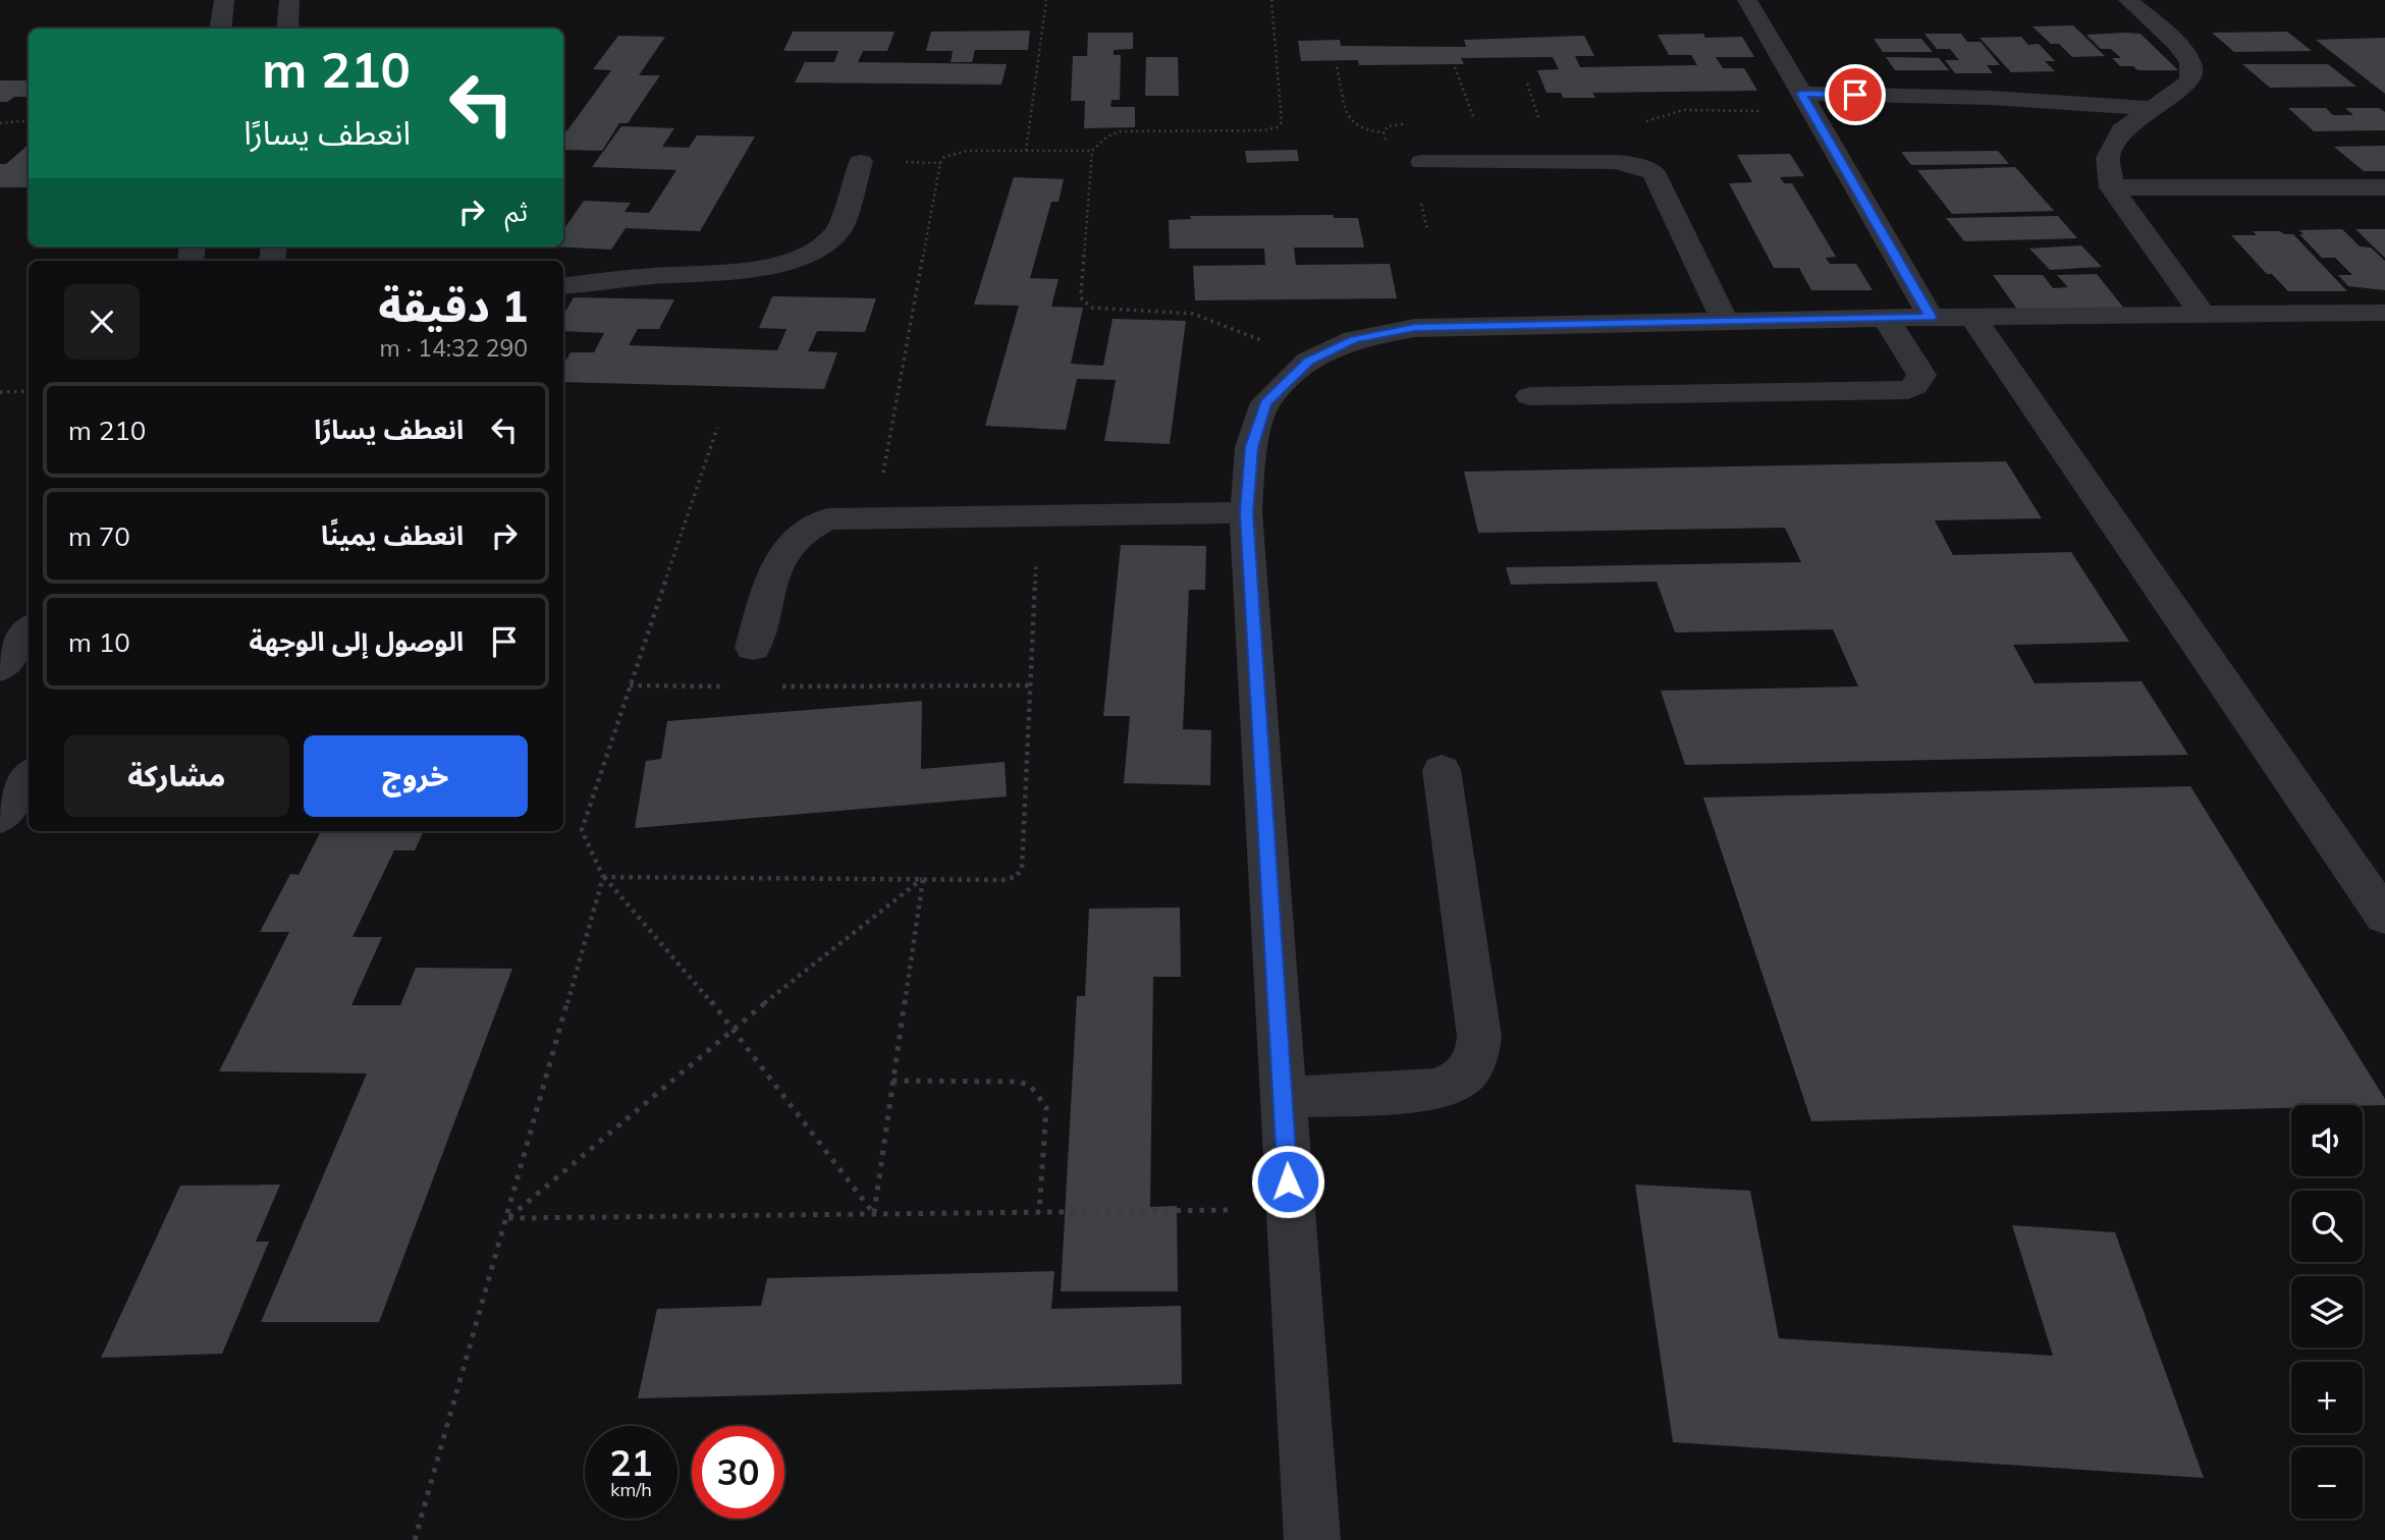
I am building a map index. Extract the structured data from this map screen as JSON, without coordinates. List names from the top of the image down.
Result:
{
  "page": {
    "turn": ["210 m", "انعطف يسارًا"],
    "then": "ثم",
    "heading": ["1 دقيقة", "290 m · 14:32"],
    "list": [
      {
        "name": "انعطف يسارًا",
        "value": "210 m"
      },
      {
        "name": "انعطف يمينًا",
        "value": "70 m"
      },
      {
        "name": "الوصول إلى الوجهة",
        "value": "10 m"
      }
    ],
    "buttons": ["خروج", "مشاركة"],
    "map_buttons": ["+", "−"],
    "speed": "21 km/h",
    "limit": "30"
  }
}
